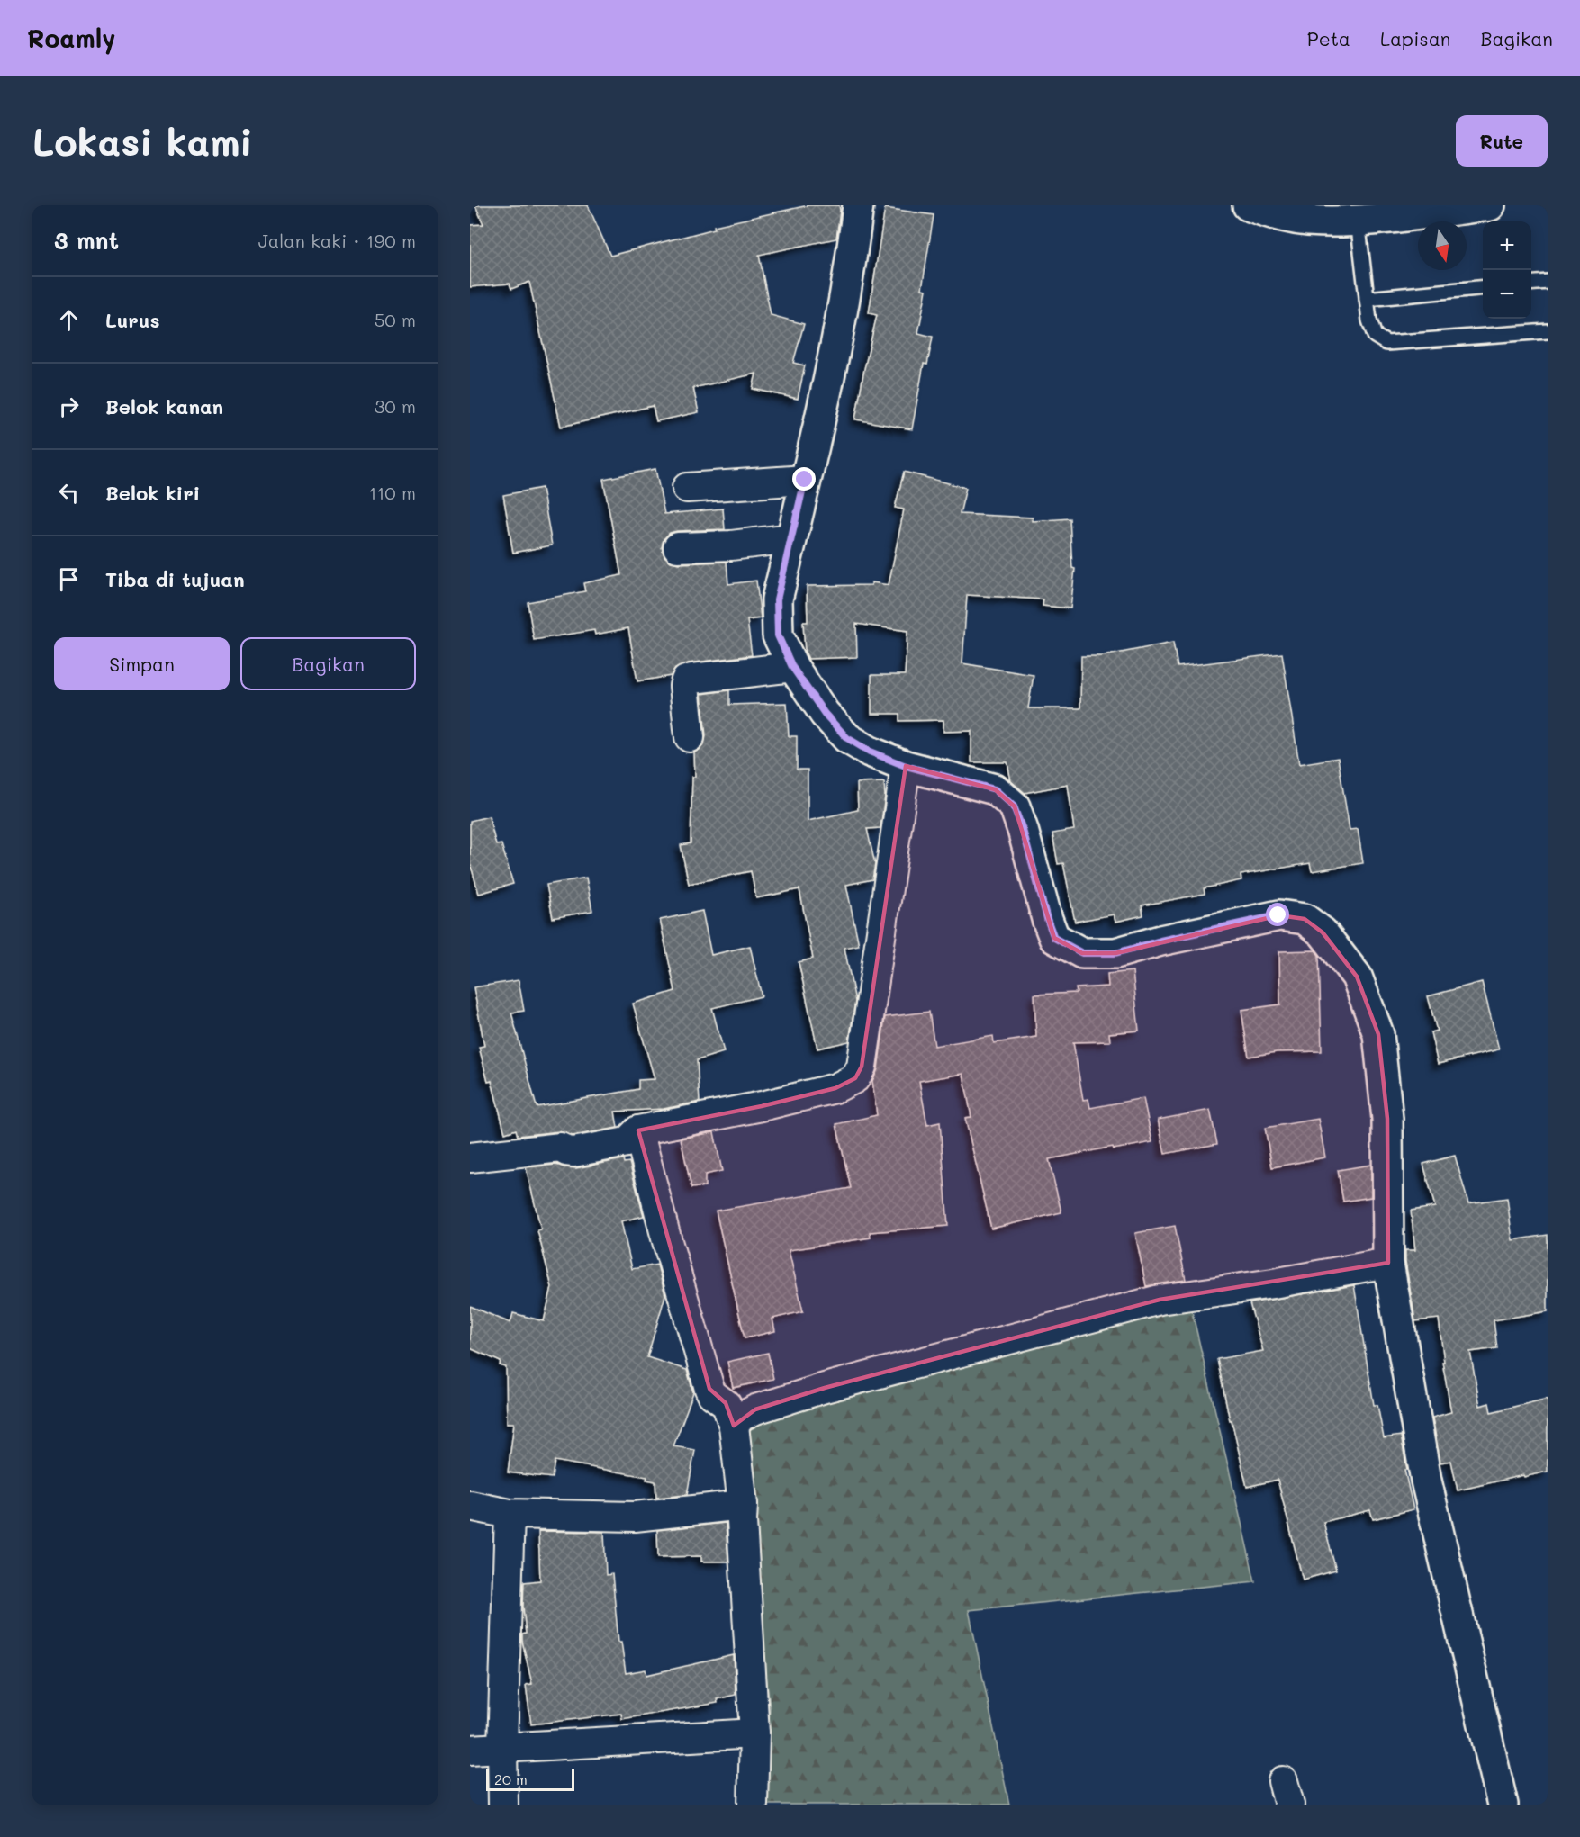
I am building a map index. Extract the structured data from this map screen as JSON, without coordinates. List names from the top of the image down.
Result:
{
  "scale_bar": "20 m",
  "north": "bottom",
  "page": {
    "header": "Roamly",
    "nav": ["Peta", "Lapisan", "Bagikan"],
    "buttons": [
      "Rute",
      ["Simpan", "Bagikan"]
    ],
    "title": "Lokasi kami",
    "heading": ["3 mnt", "Jalan kaki · 190 m"],
    "map_buttons": ["+", "−"],
    "list": [
      ["Lurus", "50 m"],
      ["Belok kanan", "30 m"],
      ["Belok kiri", "110 m"],
      "Tiba di tujuan"
    ],
    "scale": "20 m"
  }
}
